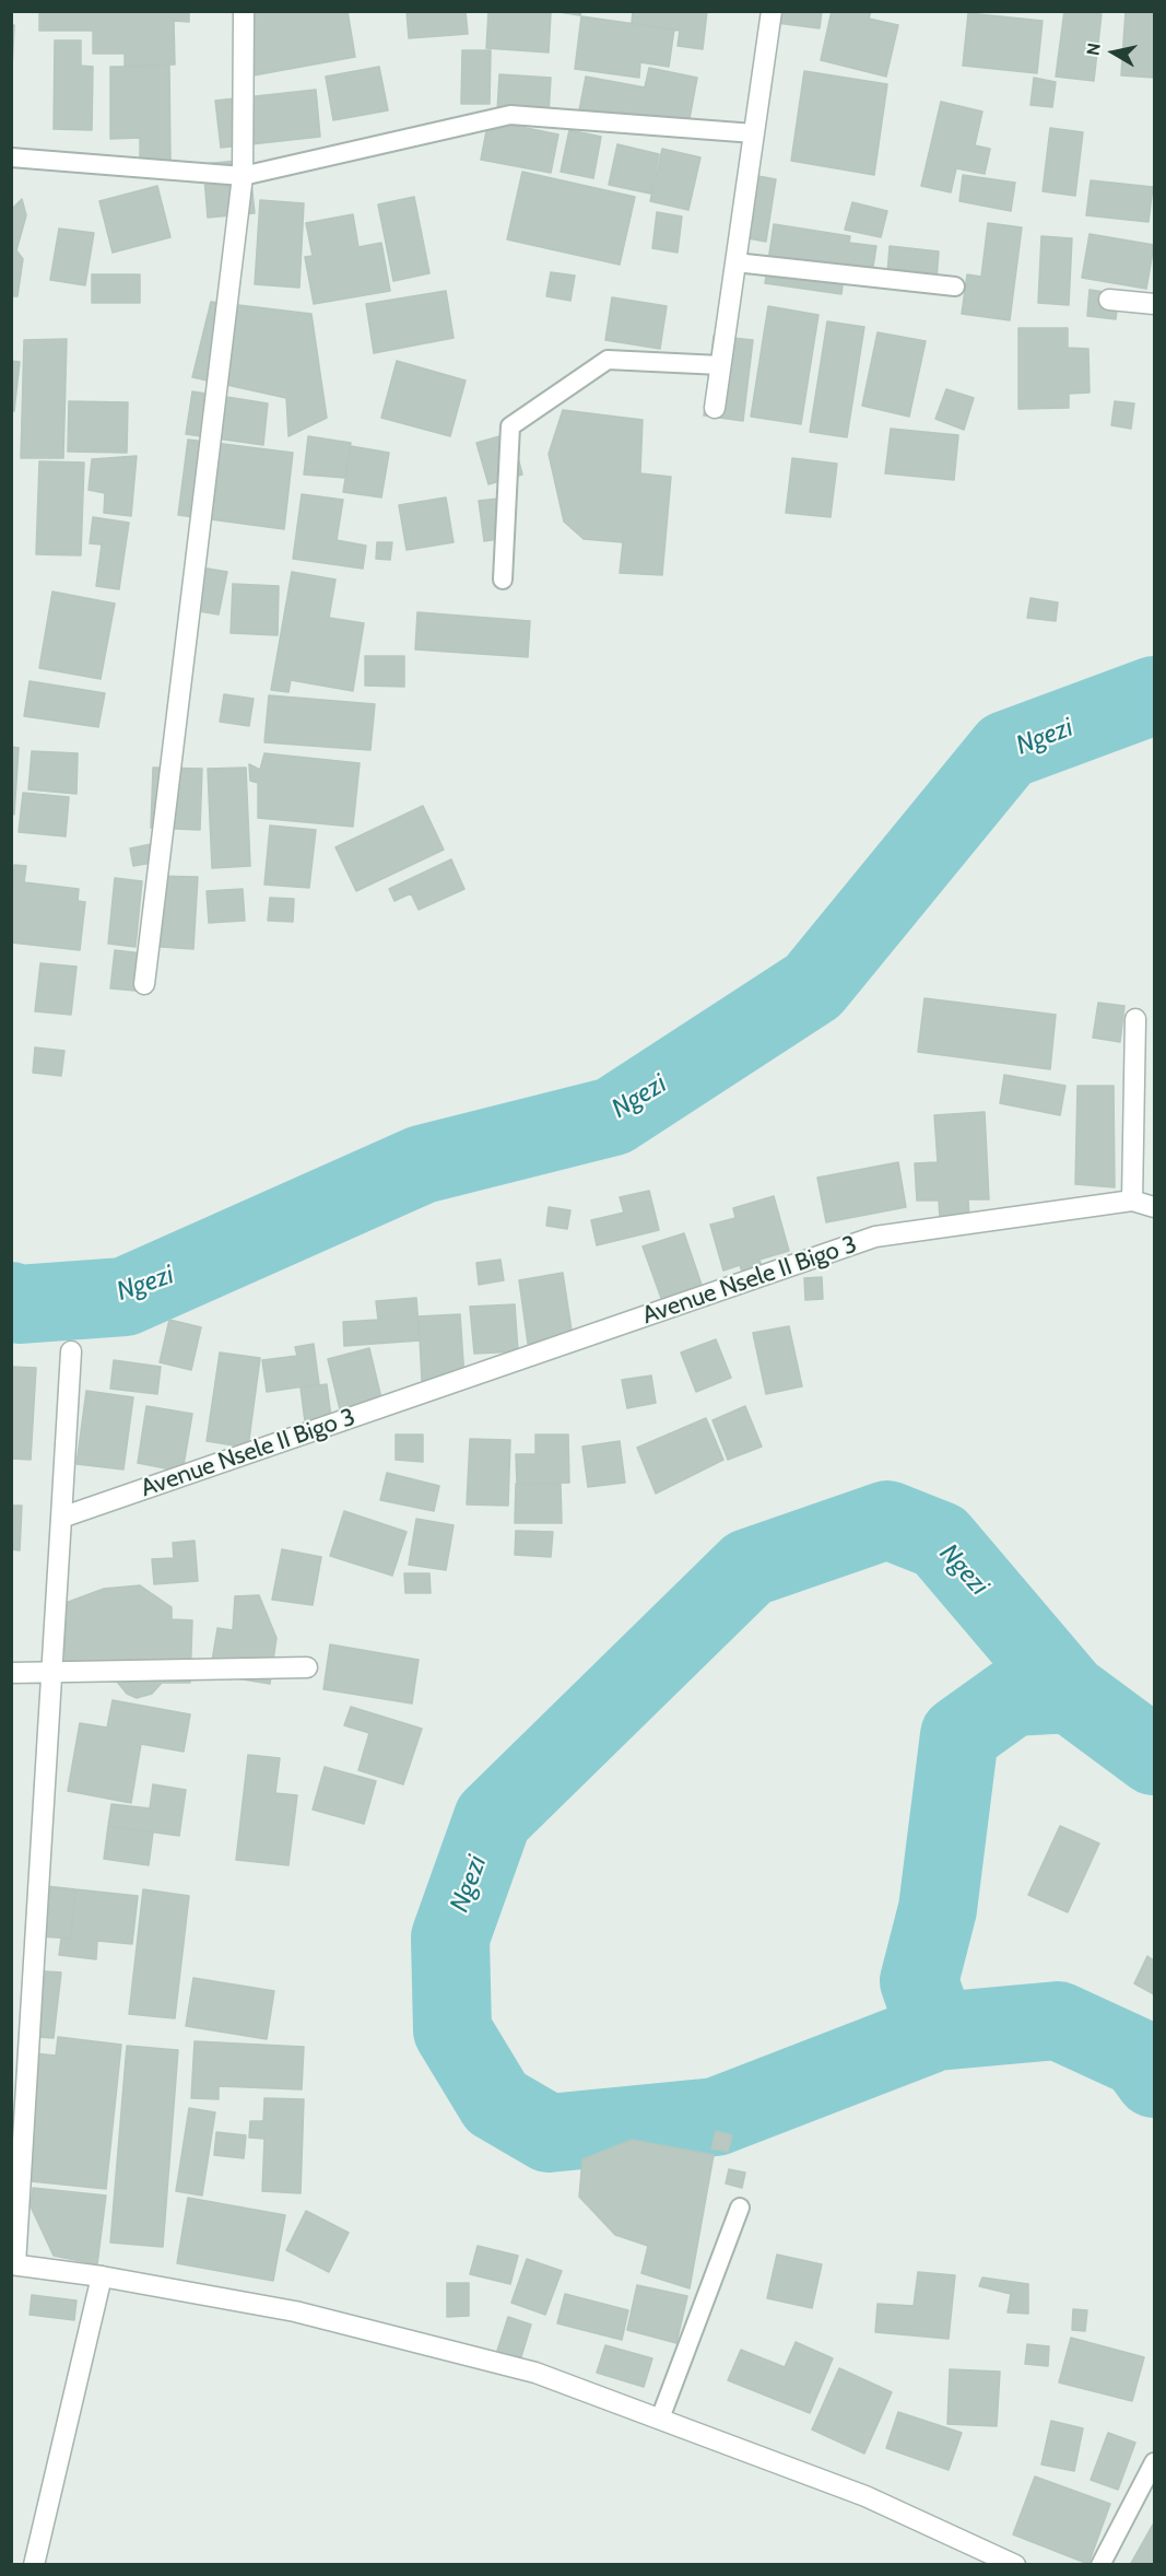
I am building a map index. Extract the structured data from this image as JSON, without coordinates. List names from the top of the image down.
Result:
{
  "streets": {
    "street": ["Avenue Nsele II Bigo 3"]
  },
  "water": ["Ngezi"],
  "north": "left"
}
